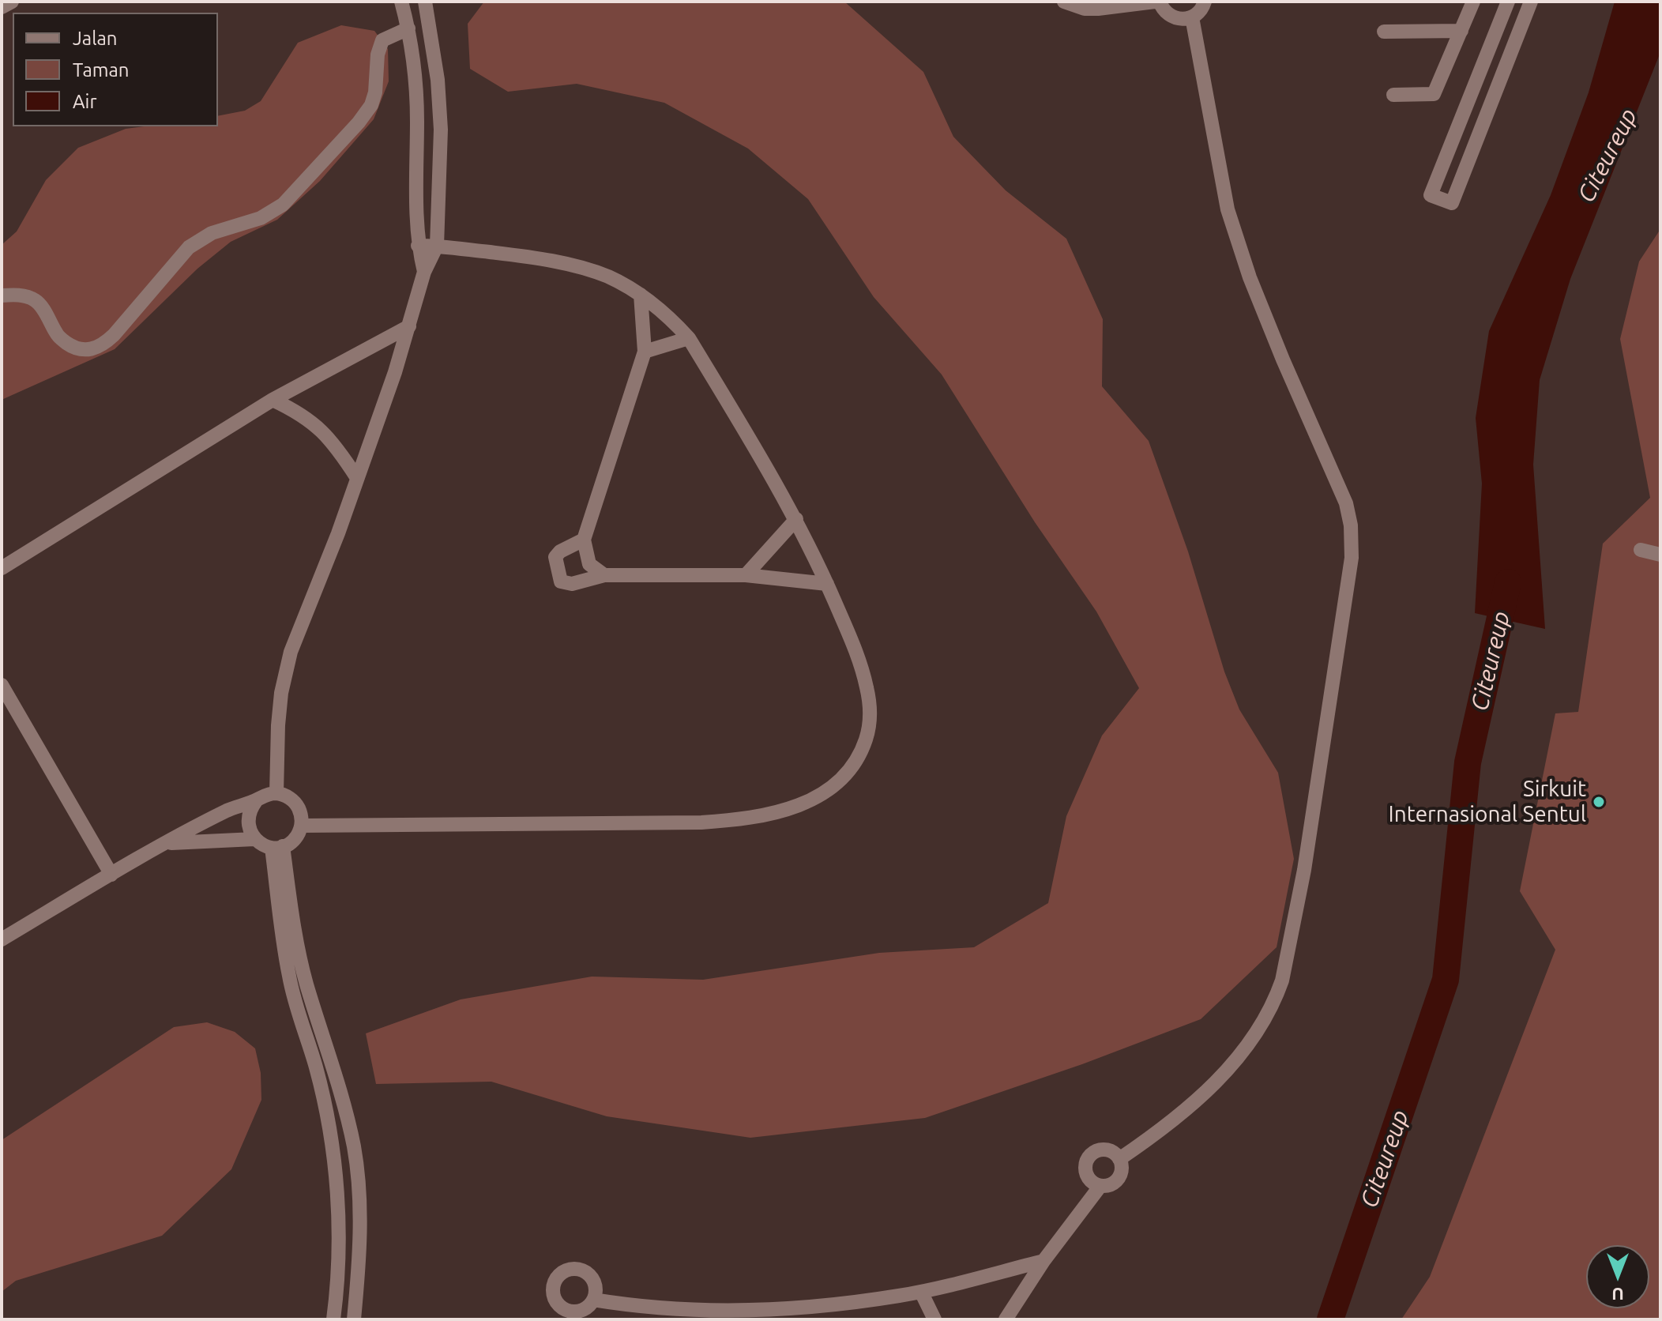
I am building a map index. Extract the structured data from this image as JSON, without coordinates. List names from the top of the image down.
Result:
{
  "water": ["Citeureup"],
  "places": ["Sirkuit Internasional Sentul"],
  "legend": ["Jalan", "Taman", "Air"],
  "north": "bottom"
}
